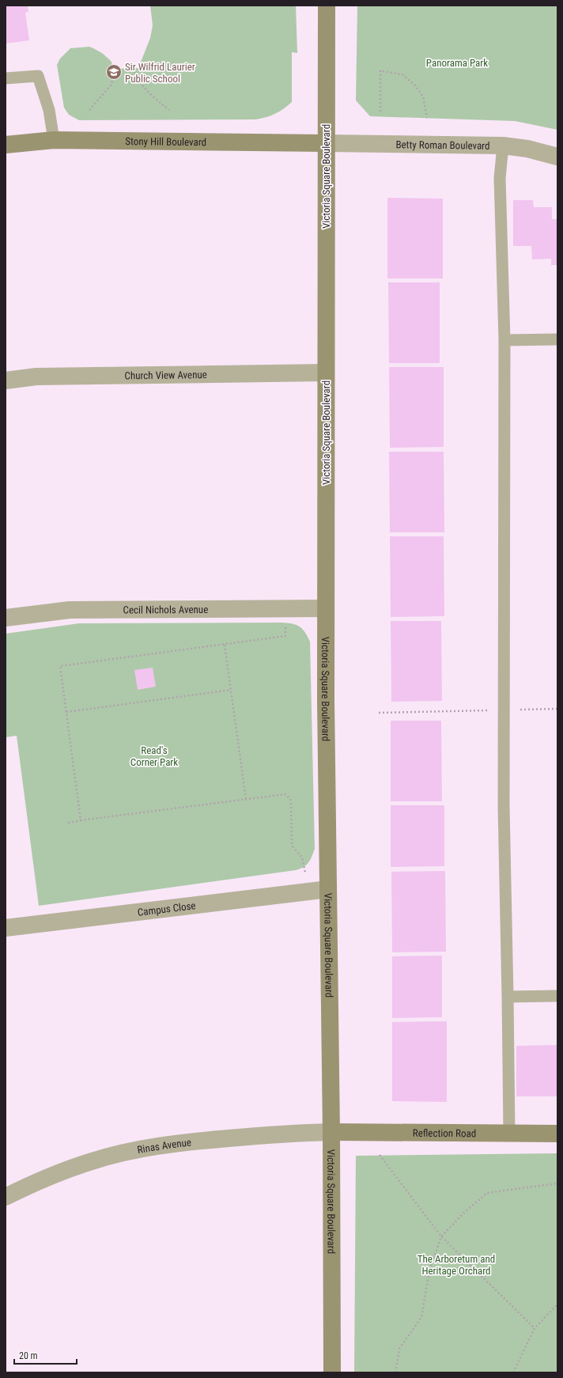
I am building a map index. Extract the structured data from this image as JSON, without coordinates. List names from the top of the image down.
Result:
{
  "streets": {
    "street": [
      "Stony Hill Boulevard",
      "Betty Roman Boulevard",
      "Victoria Square Boulevard",
      "Church View Avenue",
      "Cecil Nichols Avenue",
      "Campus Close",
      "Reflection Road",
      "Rinas Avenue"
    ]
  },
  "crossings": [
    ["Stony Hill Boulevard", "Betty Roman Boulevard"],
    ["Stony Hill Boulevard", "Victoria Square Boulevard"],
    ["Betty Roman Boulevard", "Victoria Square Boulevard"],
    ["Victoria Square Boulevard", "Church View Avenue"],
    ["Victoria Square Boulevard", "Cecil Nichols Avenue"],
    ["Victoria Square Boulevard", "Campus Close"],
    ["Victoria Square Boulevard", "Reflection Road"],
    ["Victoria Square Boulevard", "Rinas Avenue"],
    ["Reflection Road", "Rinas Avenue"]
  ],
  "parks": ["Panorama Park", "Read's Corner Park", "The Arboretum and Heritage Orchard"],
  "places": {
    "school or university": ["Sir Wilfrid Laurier Public School"]
  },
  "scale_bar": "20 m"
}
